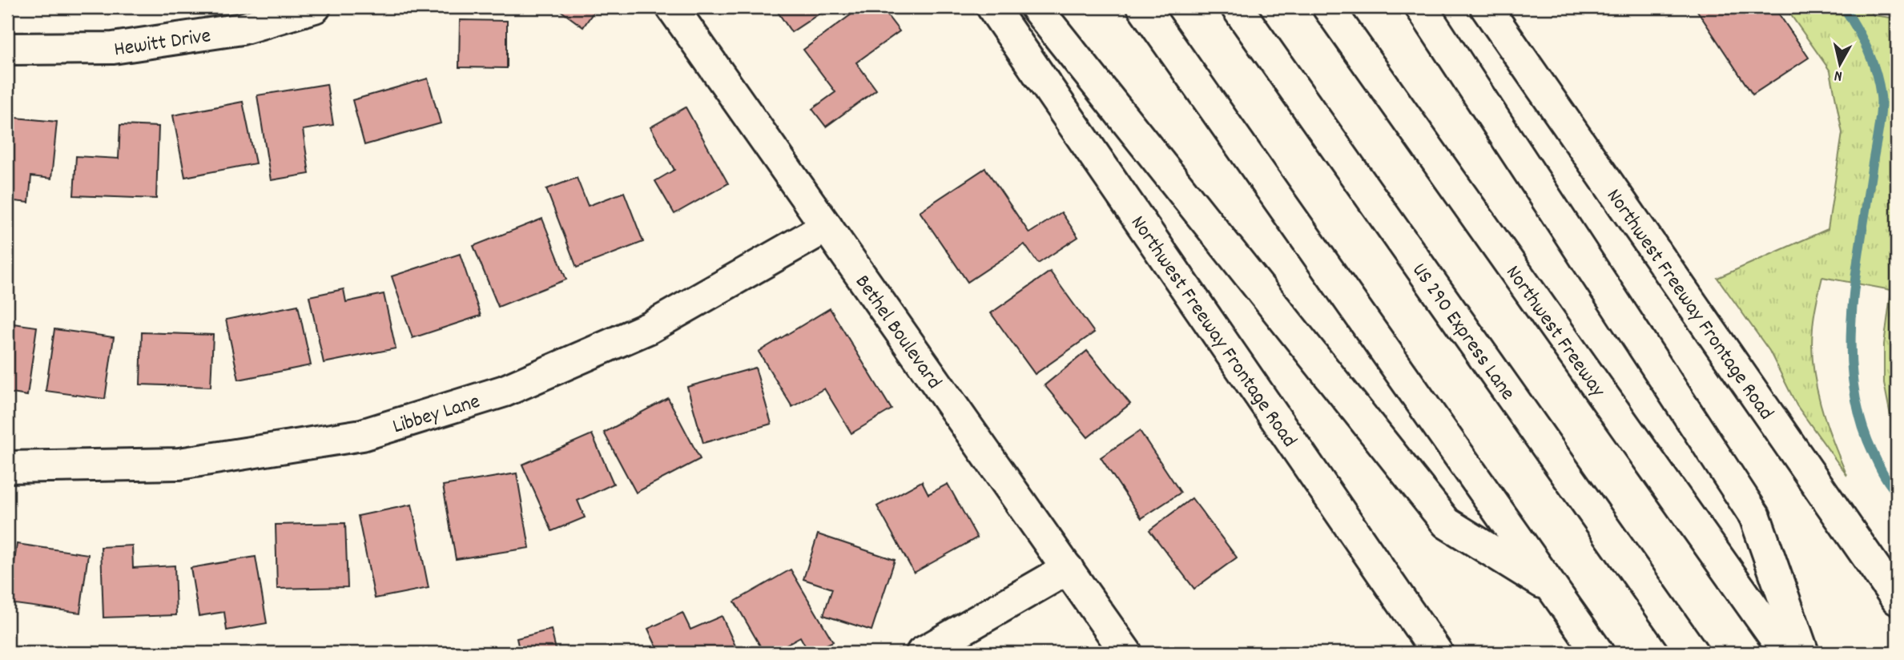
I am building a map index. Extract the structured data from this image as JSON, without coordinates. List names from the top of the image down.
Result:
{
  "streets": {
    "main road": [
      "Hewitt Drive",
      "Northwest Freeway Frontage Road",
      "Bethel Boulevard",
      "US 290 Express Lane",
      "Northwest Freeway",
      "Libbey Lane"
    ]
  },
  "crossings": [
    ["Bethel Boulevard", "Libbey Lane"]
  ],
  "north": "bottom"
}
